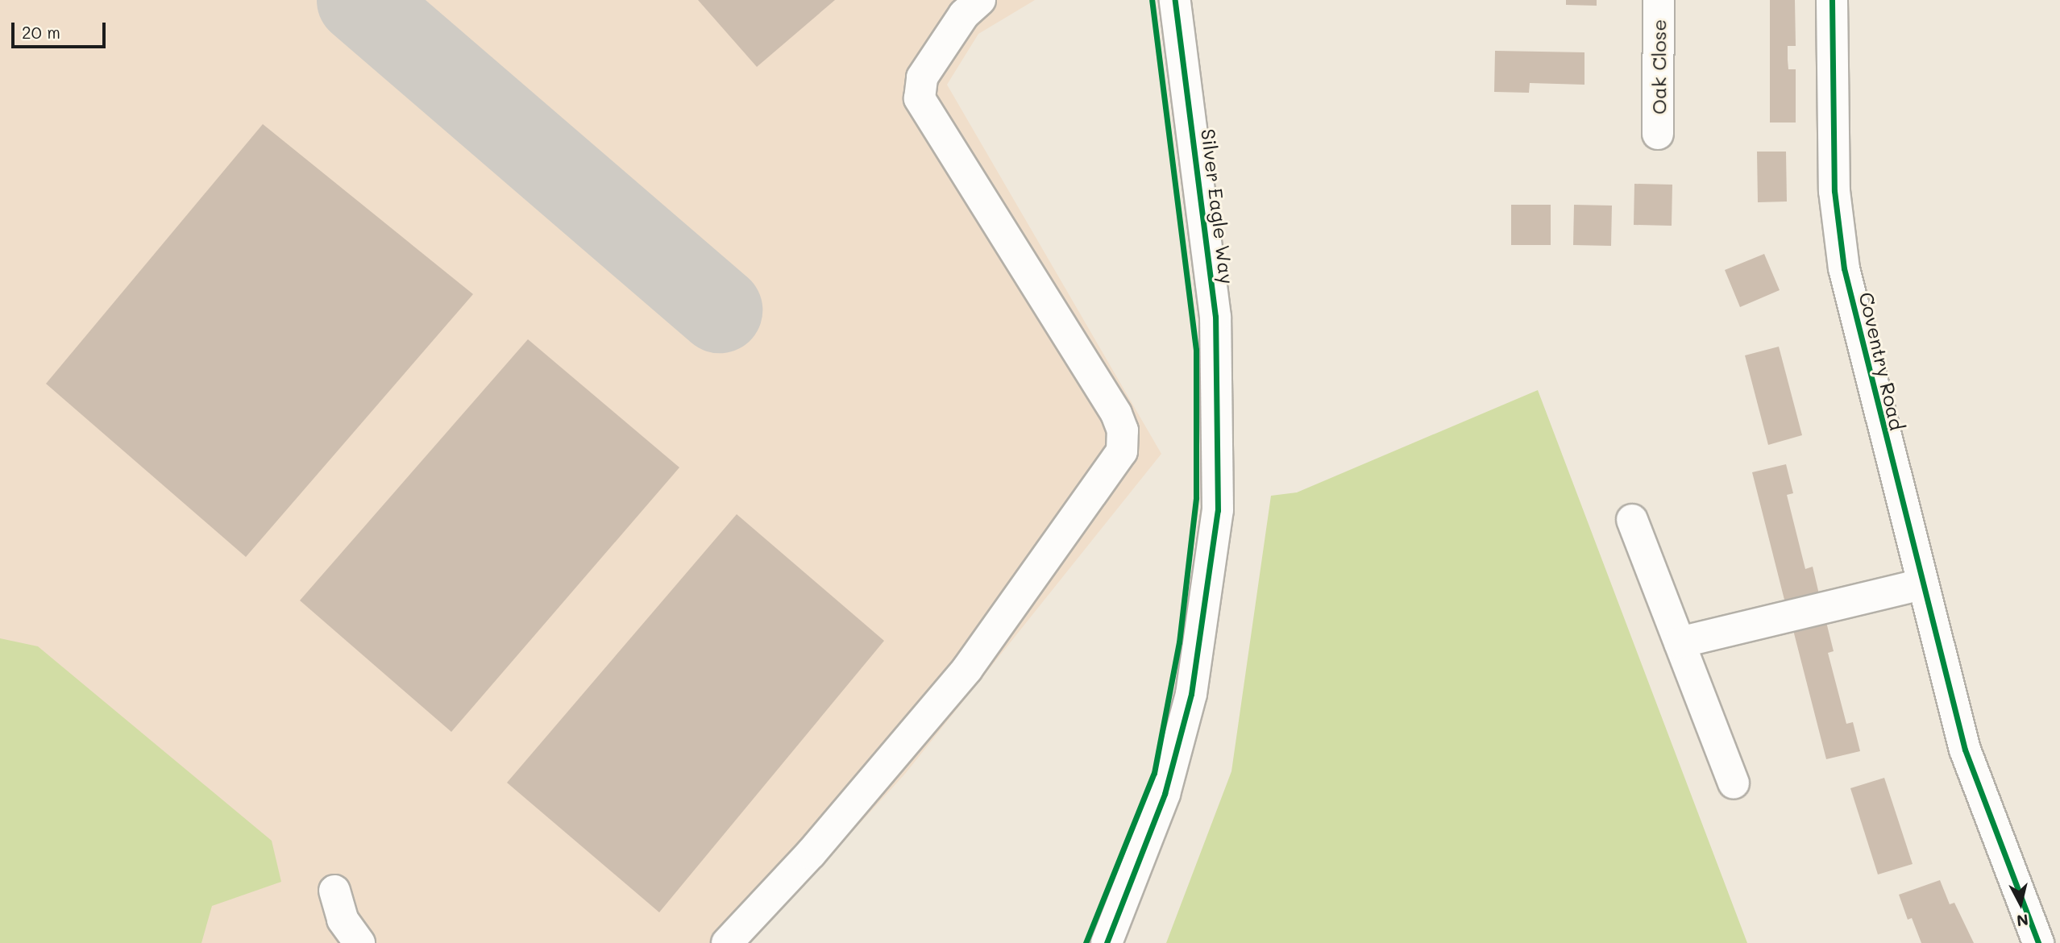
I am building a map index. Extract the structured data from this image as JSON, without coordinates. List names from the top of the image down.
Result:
{
  "streets": {
    "street": ["Oak Close", "Silver Eagle Way", "Coventry Road"]
  },
  "scale_bar": "20 m",
  "north": "bottom"
}
